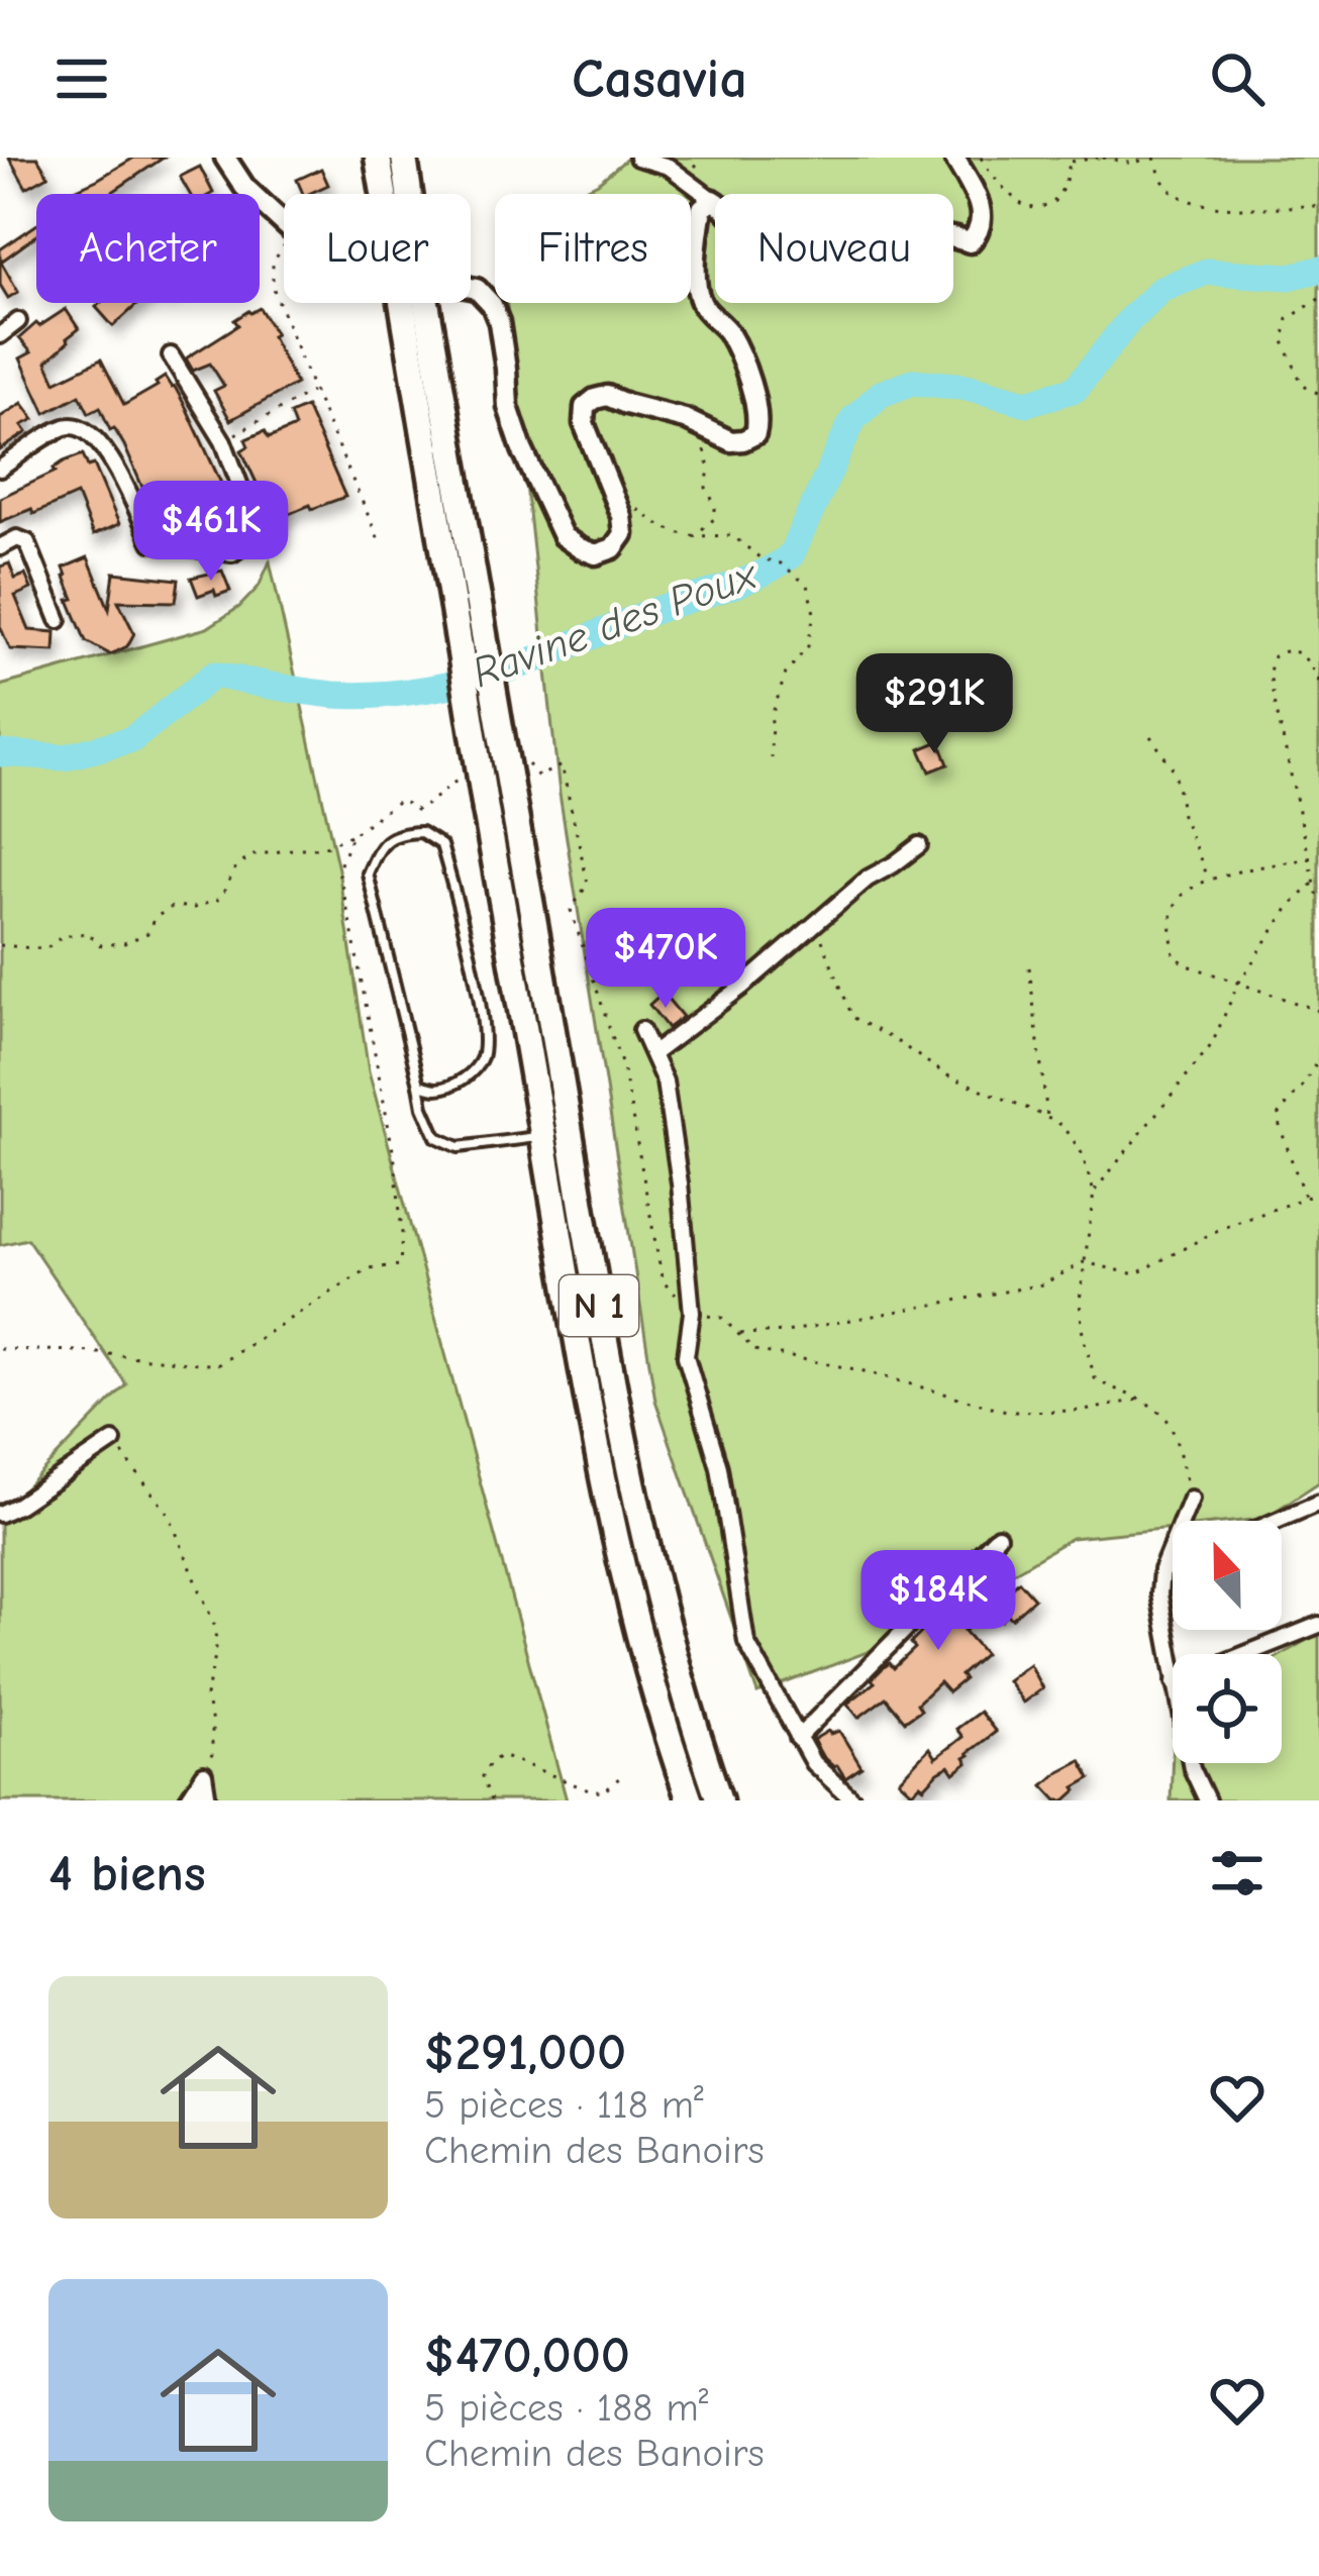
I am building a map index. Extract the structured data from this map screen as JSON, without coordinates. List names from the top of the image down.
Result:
{
  "streets": {
    "highway": ["N 1"]
  },
  "water": ["Ravine des Poux"],
  "north": "top",
  "page": {
    "header": "Casavia",
    "chip": [
      "Acheter",
      "Louer",
      "Filtres",
      "Nouveau"
    ],
    "price": [
      "$461K",
      "$291K",
      "$470K",
      "$184K"
    ],
    "heading": "4 biens",
    "list": [
      {
        "name": "$291,000",
        "note": "5 pièces · 118 m² · Chemin des Banoirs"
      },
      {
        "name": "$470,000",
        "note": "5 pièces · 188 m² · Chemin des Banoirs"
      }
    ]
  }
}
